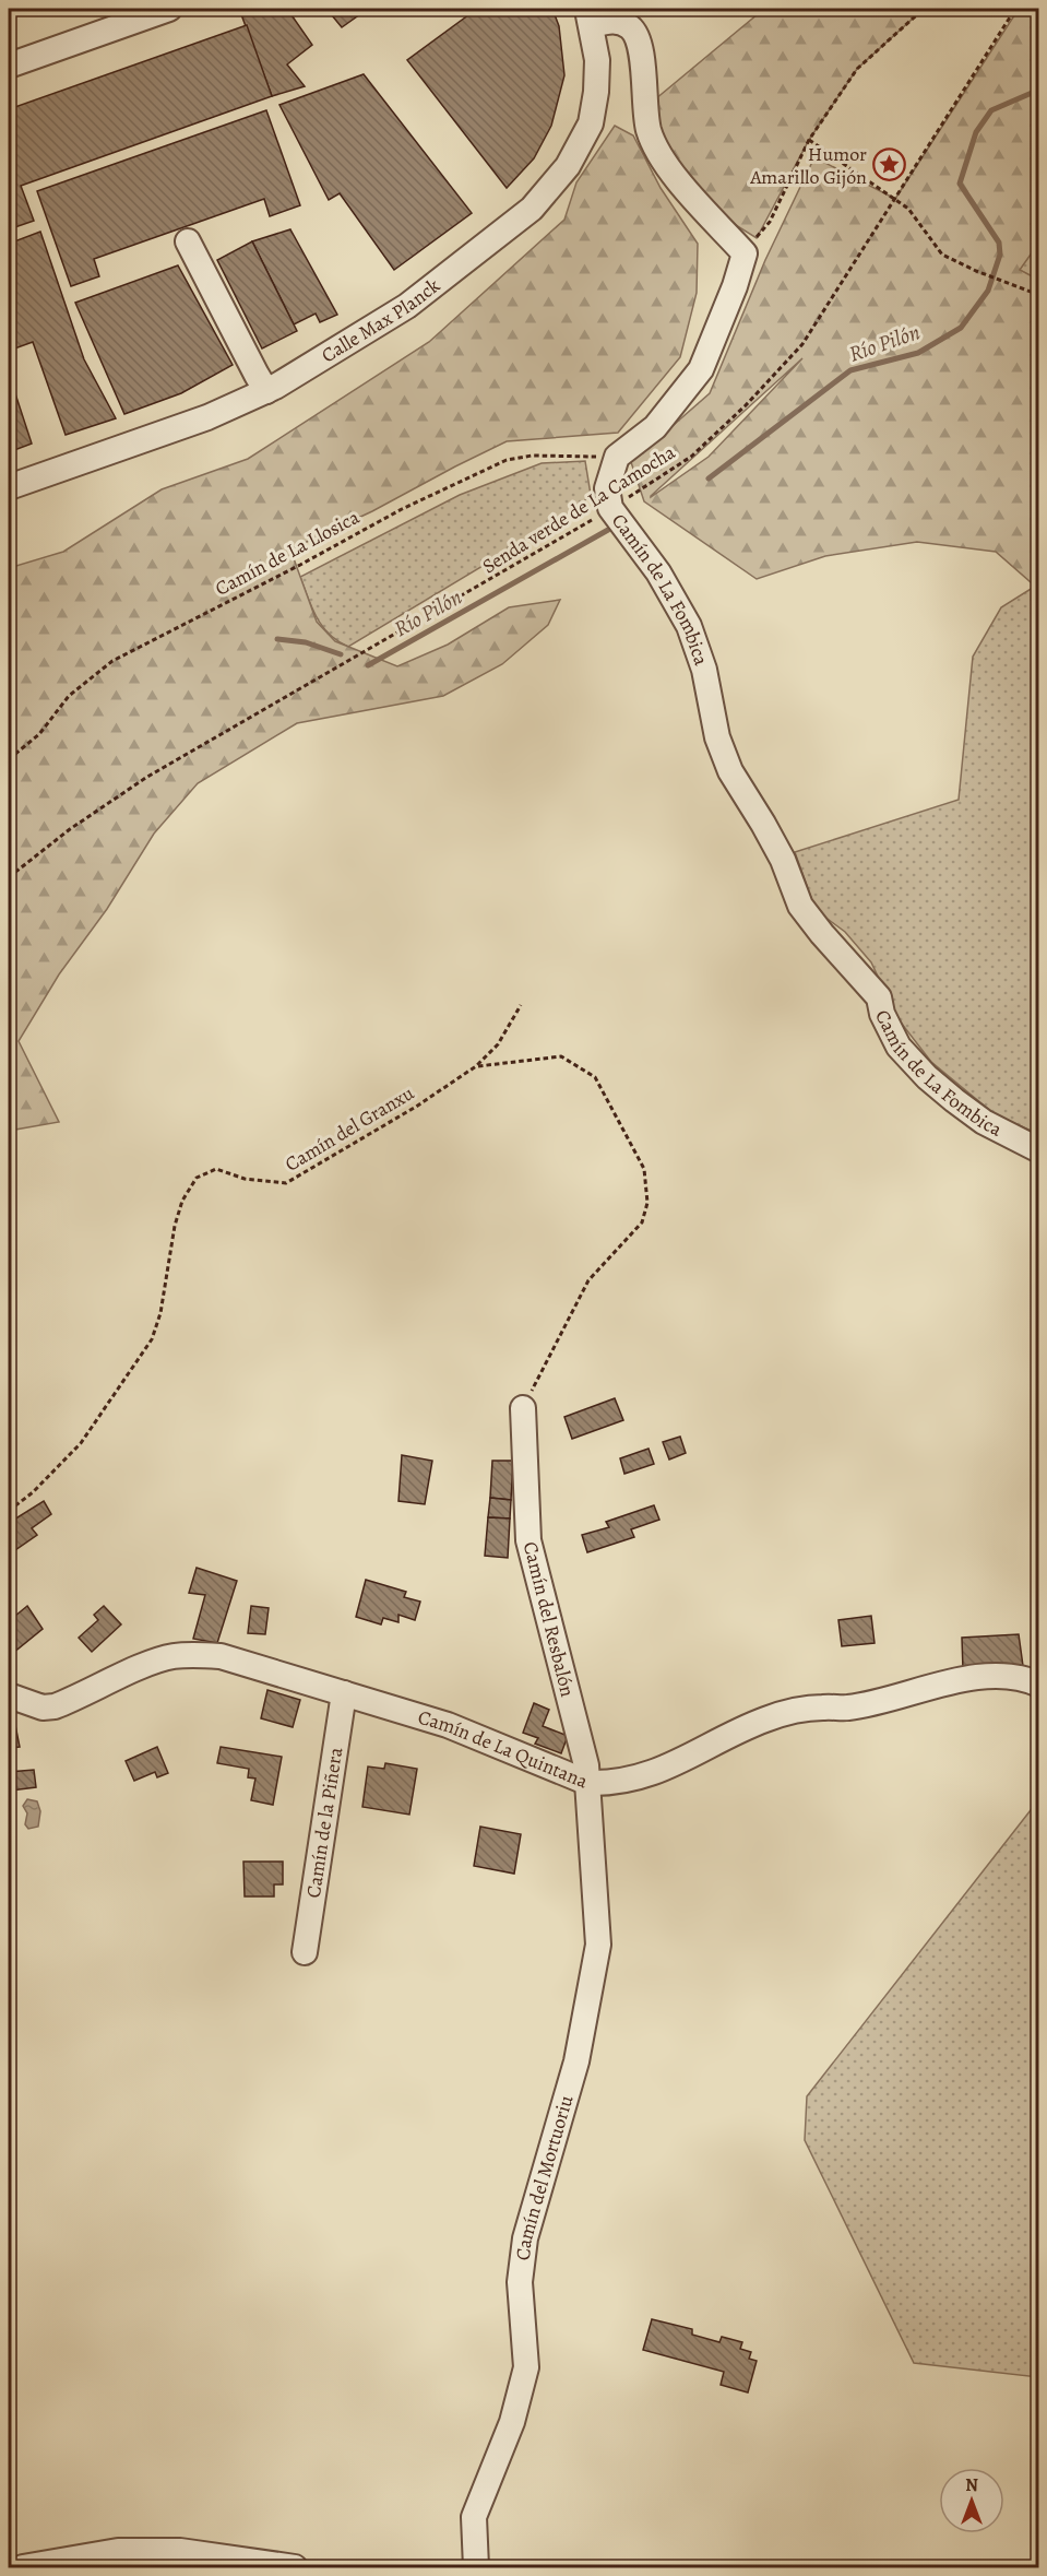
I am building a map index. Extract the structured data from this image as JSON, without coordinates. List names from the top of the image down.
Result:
{
  "streets": {
    "street": [
      "Calle Max Planck",
      "Camín de La Fombica",
      "Camín del Resbalón",
      "Camín de La Quintana",
      "Camín de la Piñera",
      "Camín del Mortuoriu"
    ],
    "path": ["Senda verde de La Camocha", "Camín de La Llosica", "Camín del Granxu"]
  },
  "crossings": [
    ["Senda verde de La Camocha", "Camín de La Fombica"],
    ["Camín de La Llosica", "Camín de La Fombica"],
    ["Camín del Resbalón", "Camín de La Quintana"],
    ["Camín del Resbalón", "Camín del Mortuoriu"],
    ["Camín de La Quintana", "Camín de la Piñera"],
    ["Camín de La Quintana", "Camín del Mortuoriu"]
  ],
  "water": ["Río Pilón"],
  "places": {
    "place": ["Humor Amarillo Gijón"]
  },
  "north": "top"
}
